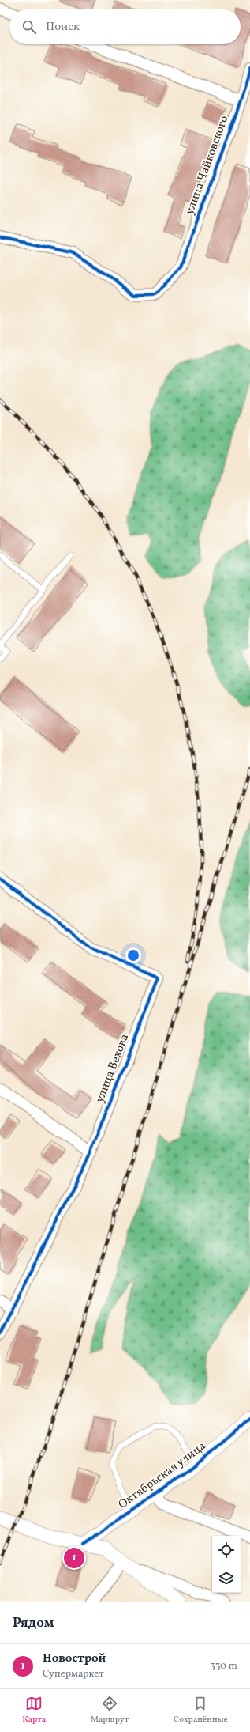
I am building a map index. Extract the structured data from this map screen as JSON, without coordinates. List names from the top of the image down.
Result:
{
  "streets": {
    "street": ["улица Чайковского", "улица Вехова", "Октябрьская улица"]
  },
  "page": {
    "search": "Поиск",
    "pins": "1",
    "heading": "Рядом",
    "list": [
      {
        "mark": "1",
        "name": "Новострой",
        "note": "Супермаркет",
        "value": "330 m"
      }
    ],
    "nav": ["Карта", "Маршрут", "Сохранённые"]
  }
}
